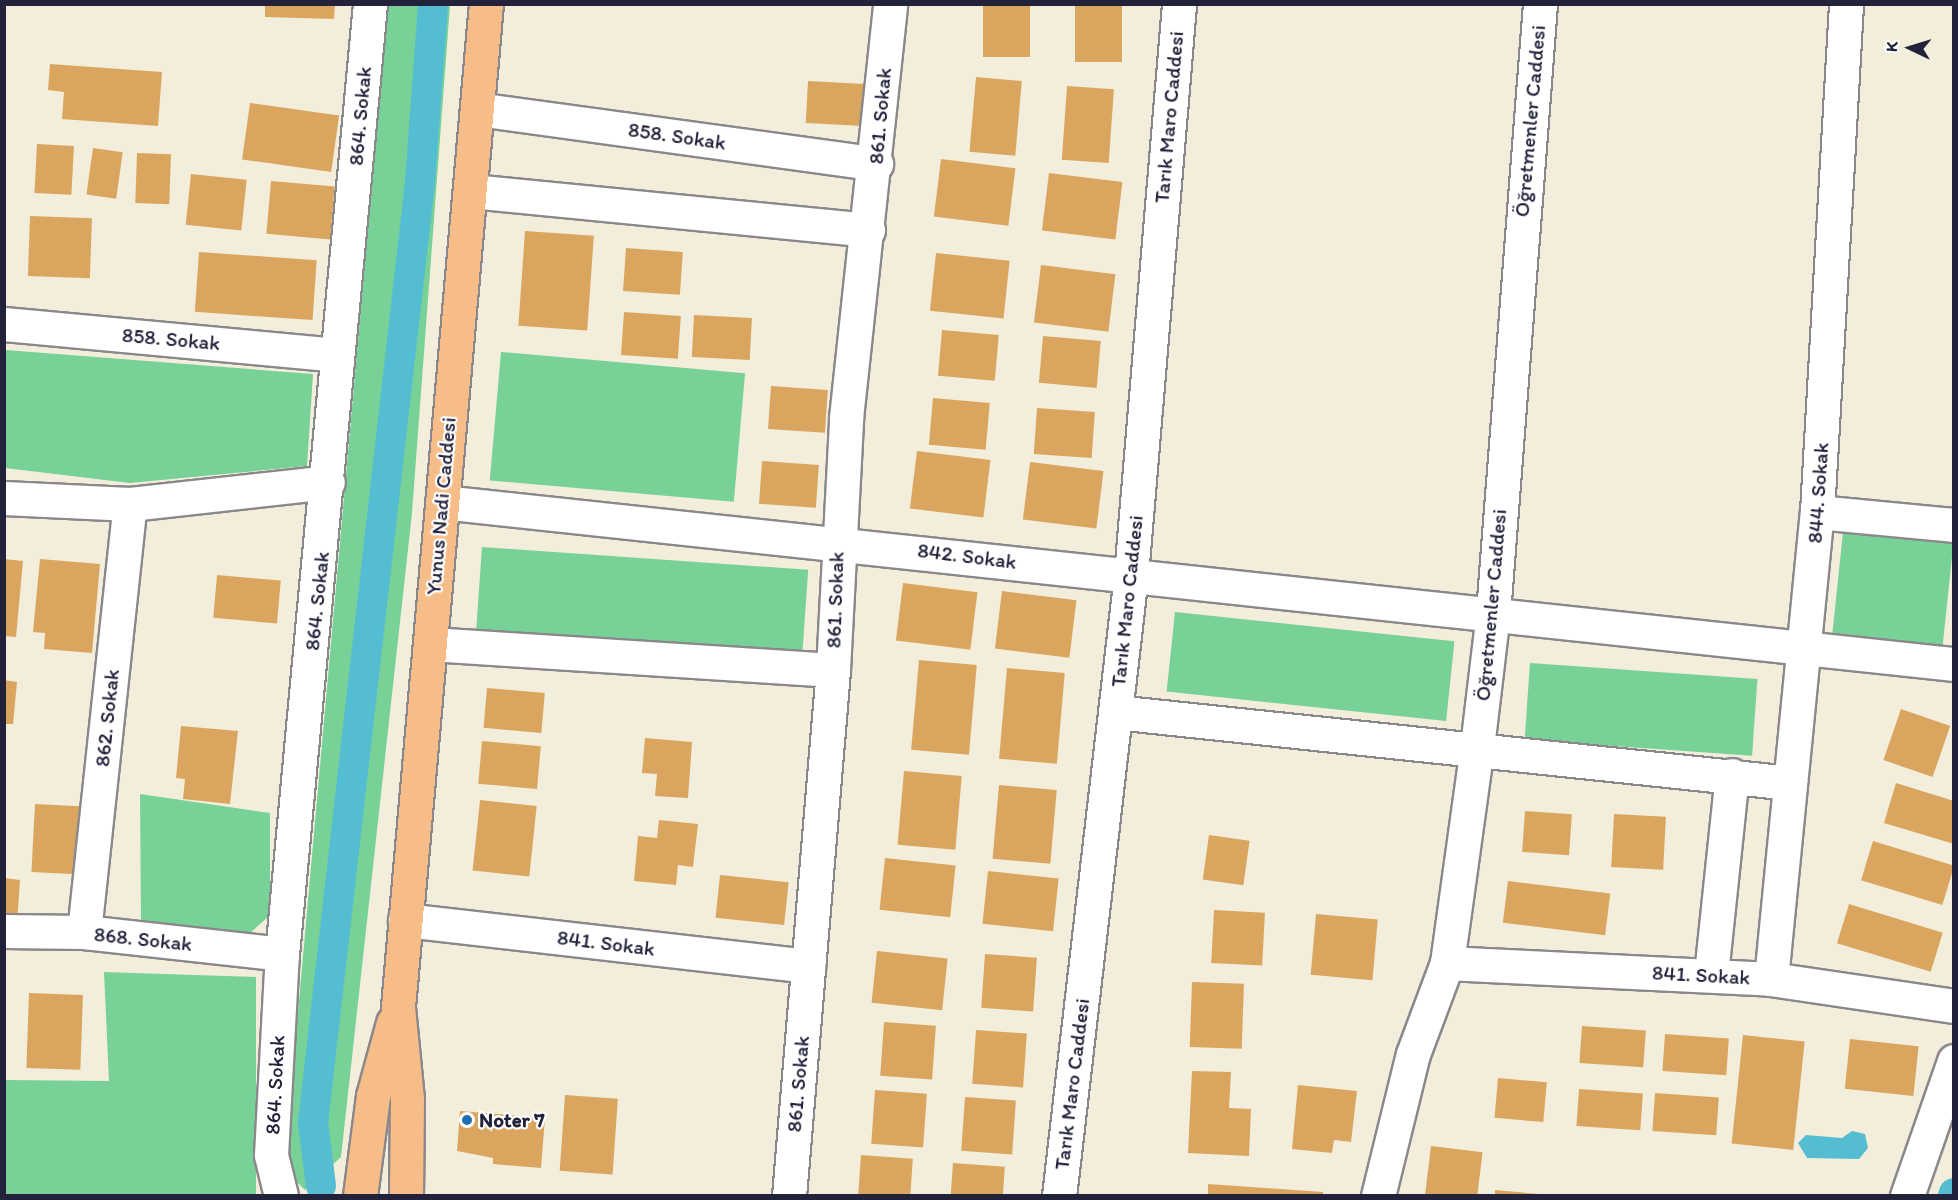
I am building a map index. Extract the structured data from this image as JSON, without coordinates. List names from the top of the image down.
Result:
{
  "streets": {
    "main road": ["Yunus Nadi Caddesi"],
    "street": [
      "864. Sokak",
      "861. Sokak",
      "Tarık Maro Caddesi",
      "Öğretmenler Caddesi",
      "858. Sokak",
      "844. Sokak",
      "842. Sokak",
      "862. Sokak",
      "868. Sokak",
      "841. Sokak"
    ]
  },
  "crossings": [
    ["864. Sokak", "858. Sokak"],
    ["864. Sokak", "868. Sokak"],
    ["861. Sokak", "858. Sokak"],
    ["861. Sokak", "842. Sokak"],
    ["861. Sokak", "841. Sokak"],
    ["Tarık Maro Caddesi", "842. Sokak"],
    ["Öğretmenler Caddesi", "842. Sokak"],
    ["Öğretmenler Caddesi", "841. Sokak"],
    ["858. Sokak", "Yunus Nadi Caddesi"],
    ["844. Sokak", "842. Sokak"],
    ["844. Sokak", "841. Sokak"],
    ["Yunus Nadi Caddesi", "842. Sokak"],
    ["Yunus Nadi Caddesi", "841. Sokak"],
    ["862. Sokak", "868. Sokak"]
  ],
  "places": ["Noter 7"],
  "north": "left"
}
